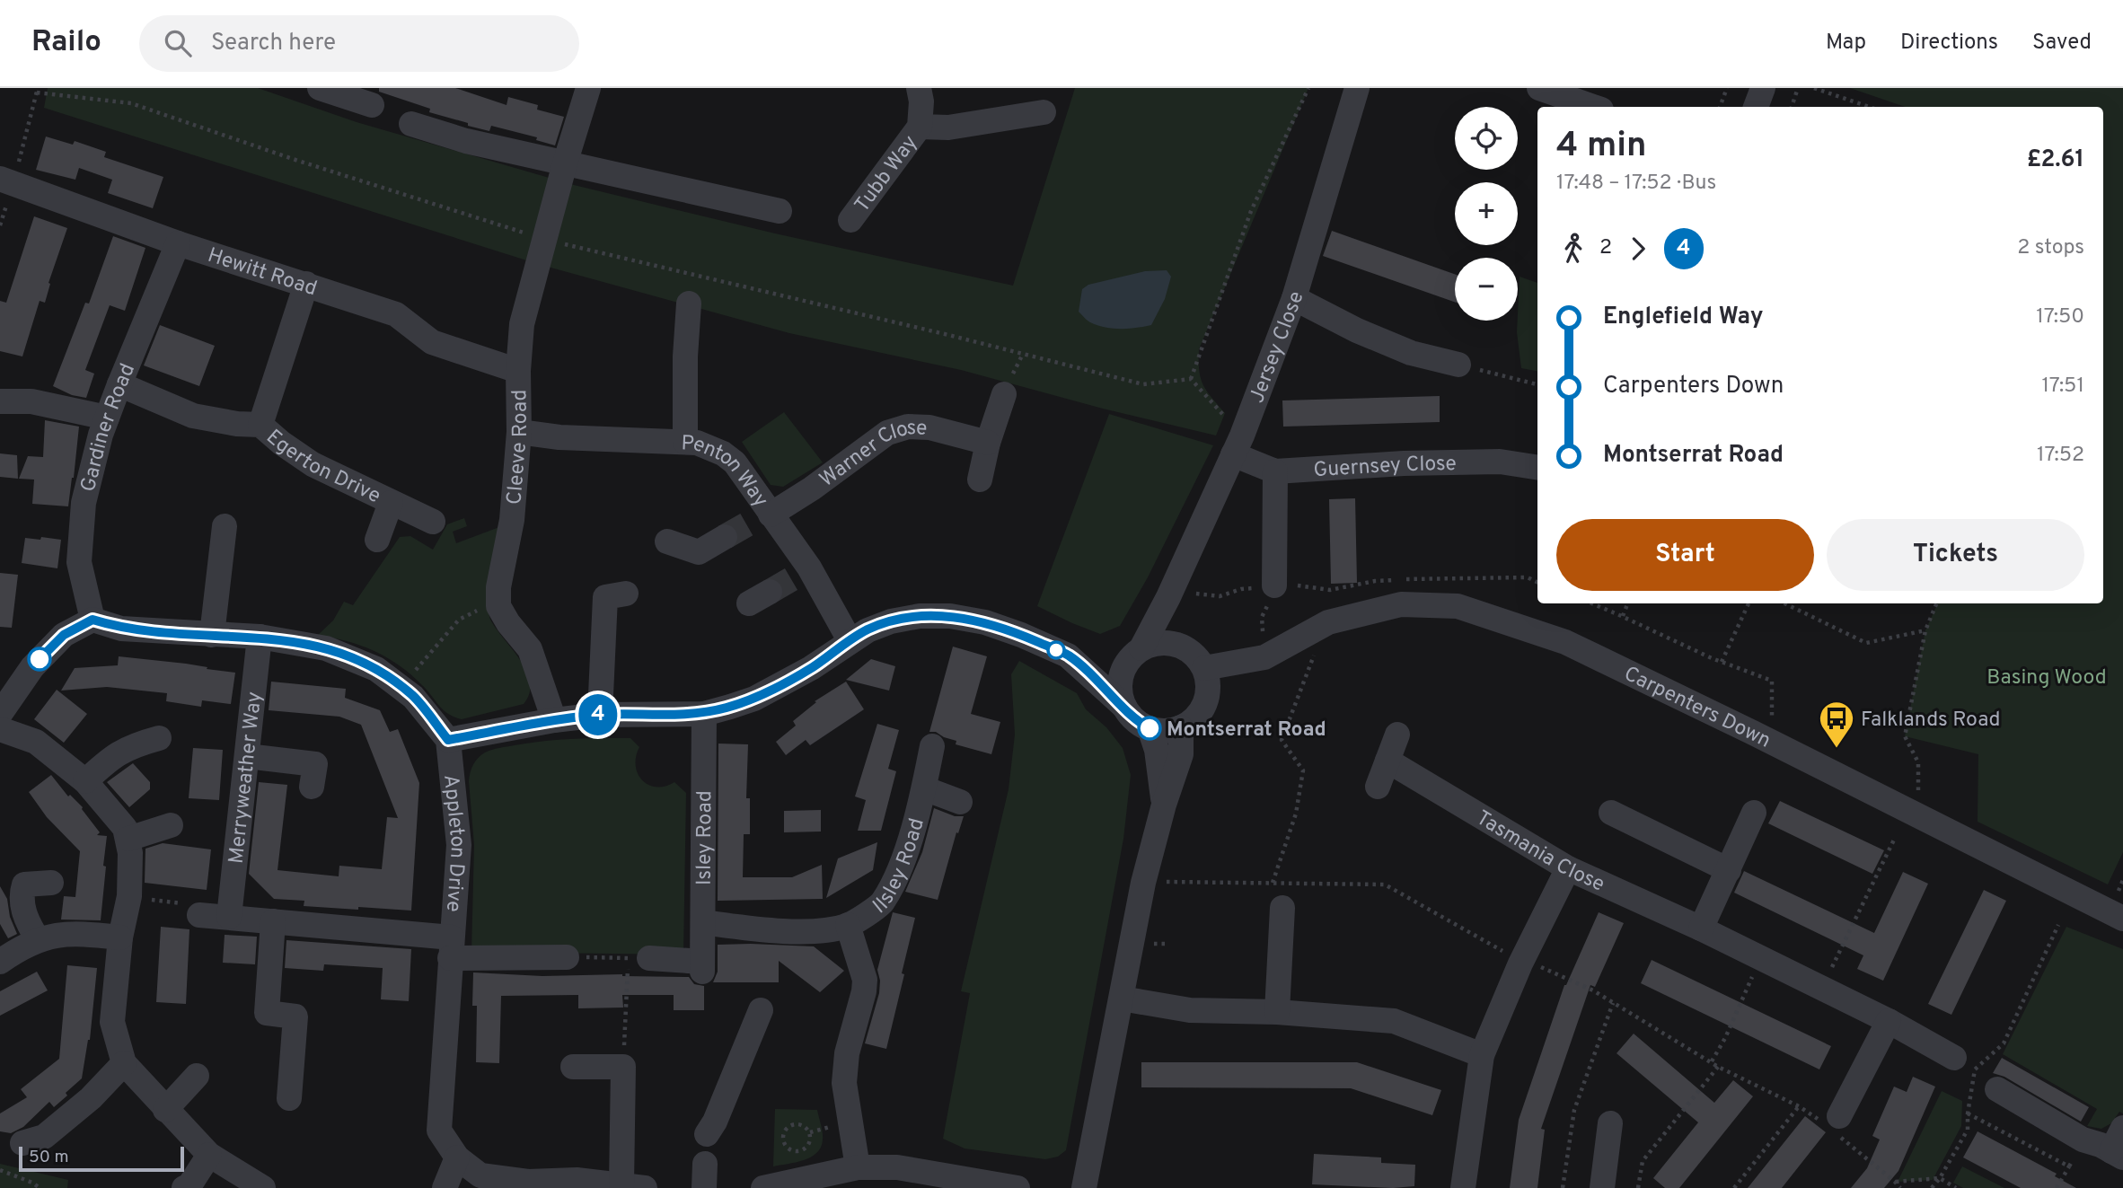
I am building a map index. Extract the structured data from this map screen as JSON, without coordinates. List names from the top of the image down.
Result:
{
  "streets": {
    "street": [
      "Tubb Way",
      "Hewitt Road",
      "Jersey Close",
      "Gardiner Road",
      "Cleeve Road",
      "Warner Close",
      "Egerton Drive",
      "Guernsey Close",
      "Penton Way",
      "Carpenters Down",
      "Merryweather Way",
      "Isley Road",
      "Appleton Drive",
      "Tasmania Close",
      "Ilsley Road"
    ]
  },
  "crossings": [
    ["Hewitt Road", "Gardiner Road"],
    ["Hewitt Road", "Cleeve Road"],
    ["Hewitt Road", "Egerton Drive"],
    ["Jersey Close", "Guernsey Close"],
    ["Gardiner Road", "Egerton Drive"],
    ["Cleeve Road", "Penton Way"],
    ["Warner Close", "Penton Way"],
    ["Isley Road", "Ilsley Road"]
  ],
  "parks": ["Basing Wood"],
  "places": {
    "other": ["Montserrat Road"],
    "bus stop": ["Falklands Road"]
  },
  "lines": ["bus line 4"],
  "scale_bar": "50 m",
  "page": {
    "header": "Railo",
    "search": "Search here",
    "nav": ["Map", "Directions", "Saved"],
    "on_map": "4",
    "map_buttons": ["+", "−"],
    "heading": ["4 min", "17:48 – 17:52 · Bus", "£2.61"],
    "legs": ["2", "4", "2 stops"],
    "list": [
      {
        "name": "Englefield Way",
        "value": "17:50"
      },
      {
        "name": "Carpenters Down",
        "value": "17:51"
      },
      {
        "name": "Montserrat Road",
        "value": "17:52"
      }
    ],
    "buttons": ["Start", "Tickets"],
    "scale": "50 m"
  }
}
